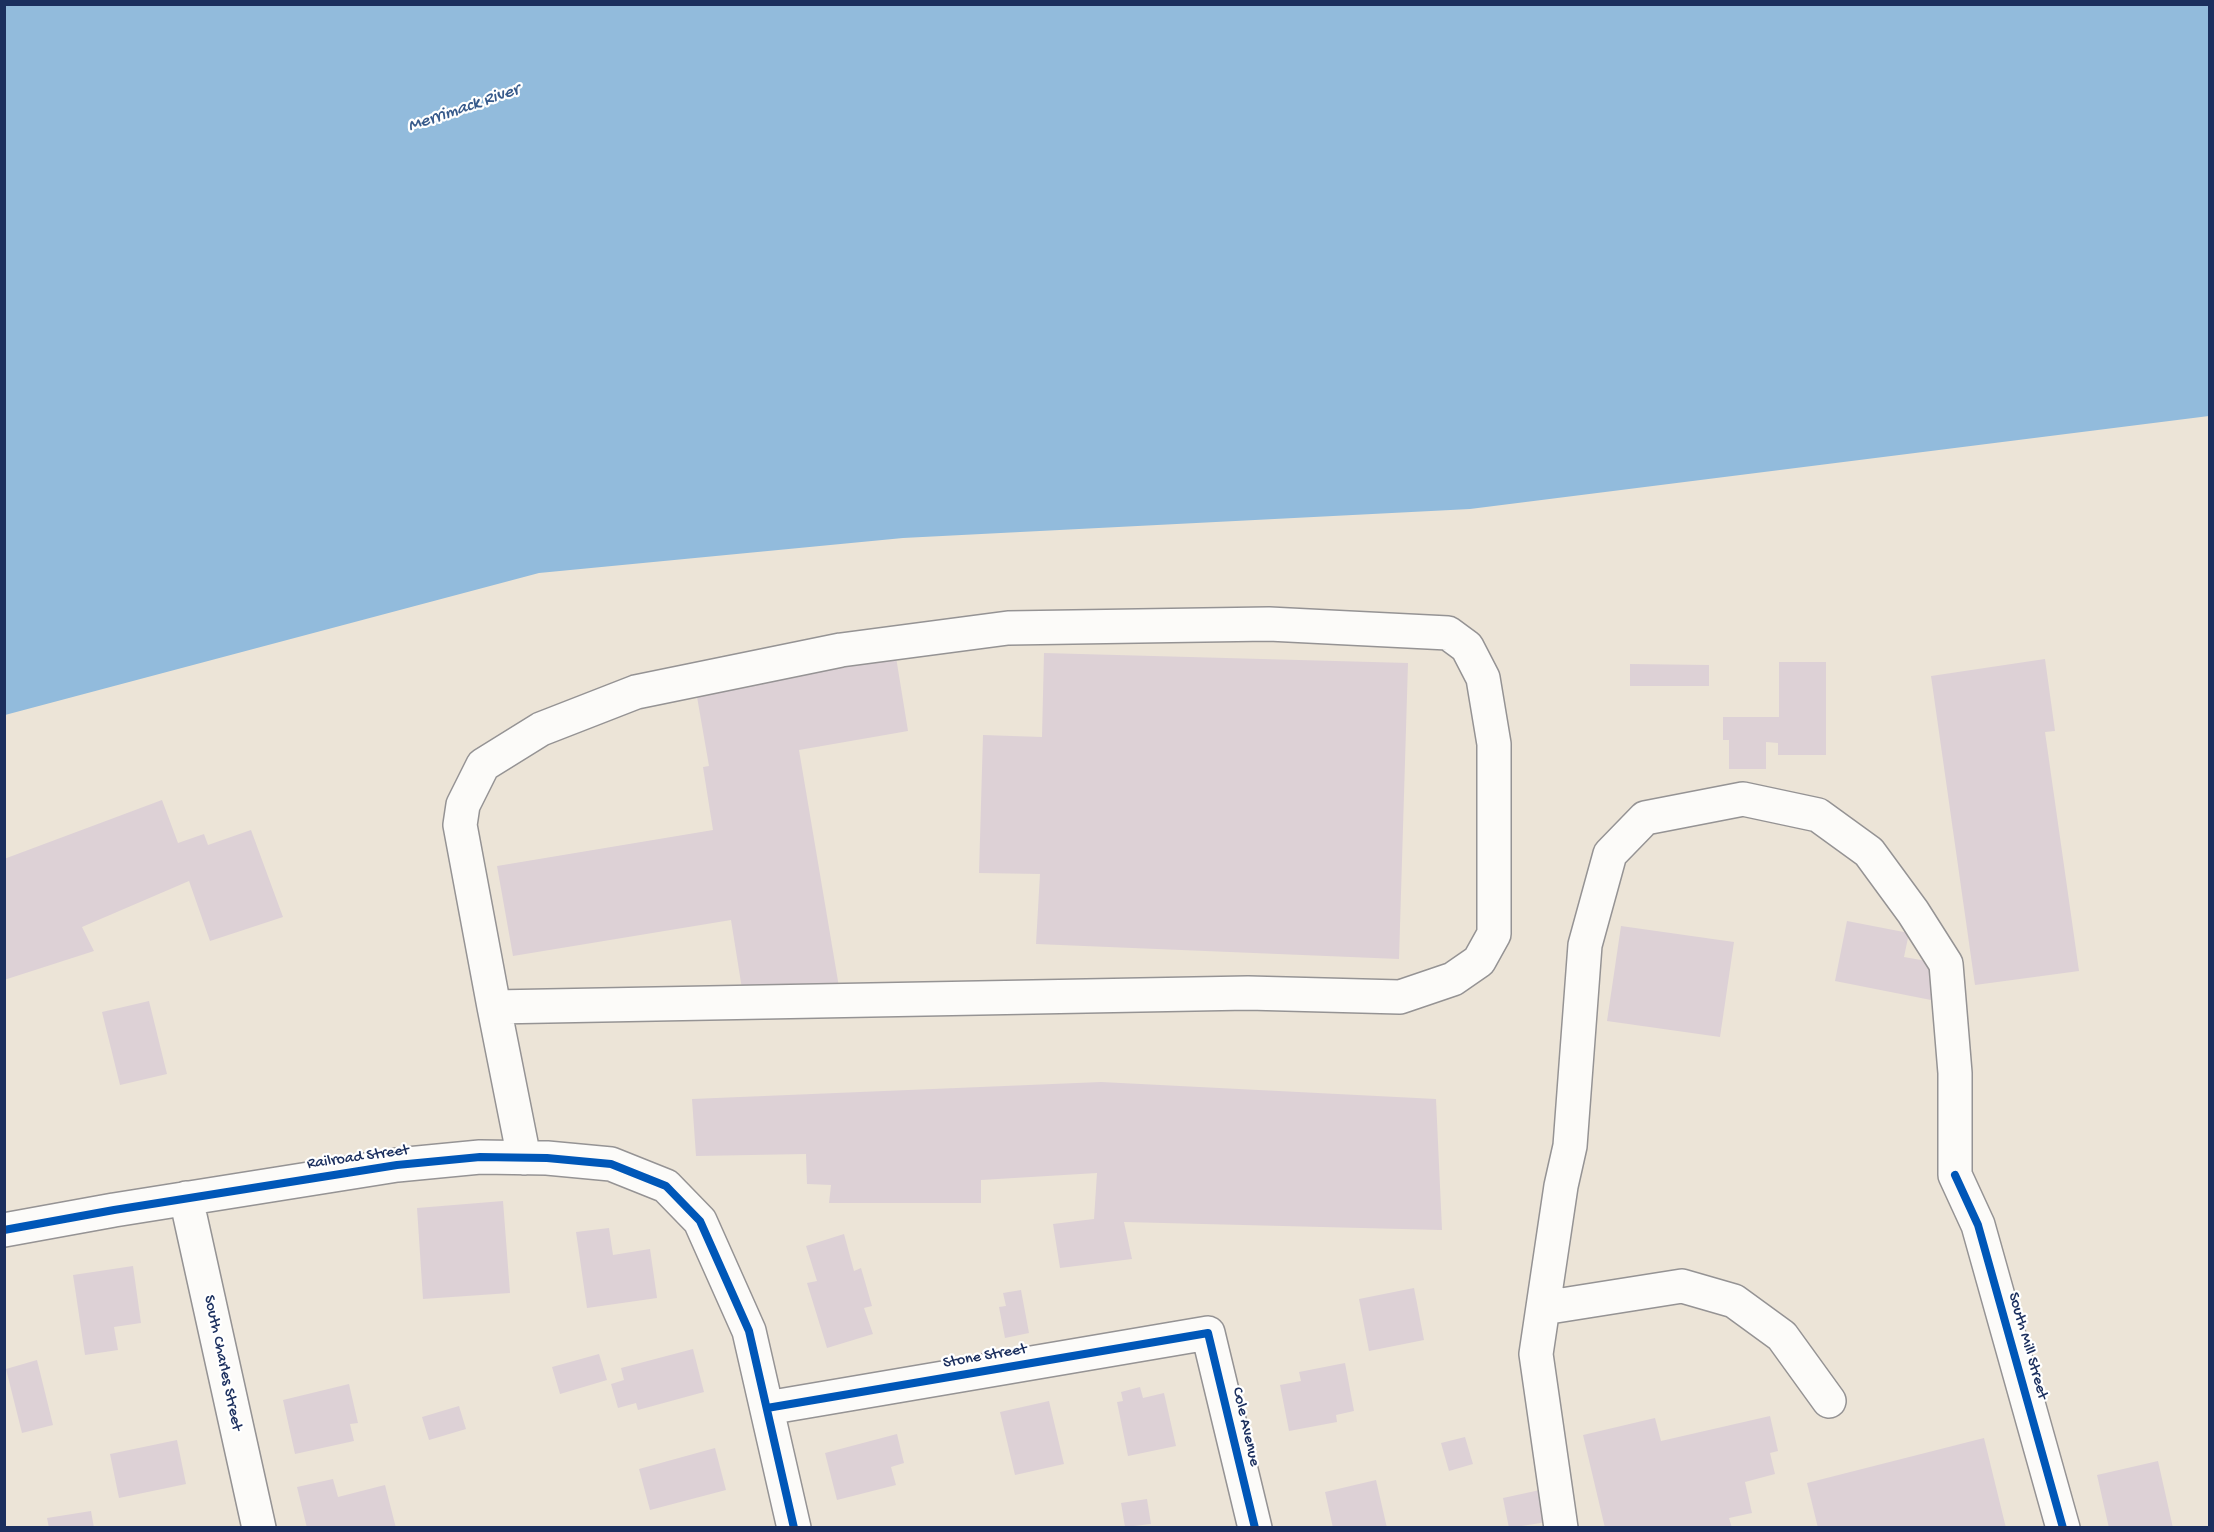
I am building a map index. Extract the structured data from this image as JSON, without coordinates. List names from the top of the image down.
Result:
{
  "streets": {
    "street": [
      "Railroad Street",
      "South Mill Street",
      "Stone Street",
      "South Charles Street",
      "Cole Avenue"
    ]
  },
  "crossings": [
    ["Railroad Street", "Stone Street"],
    ["Railroad Street", "South Charles Street"],
    ["Stone Street", "Cole Avenue"]
  ],
  "water": ["Merrimack River"]
}
